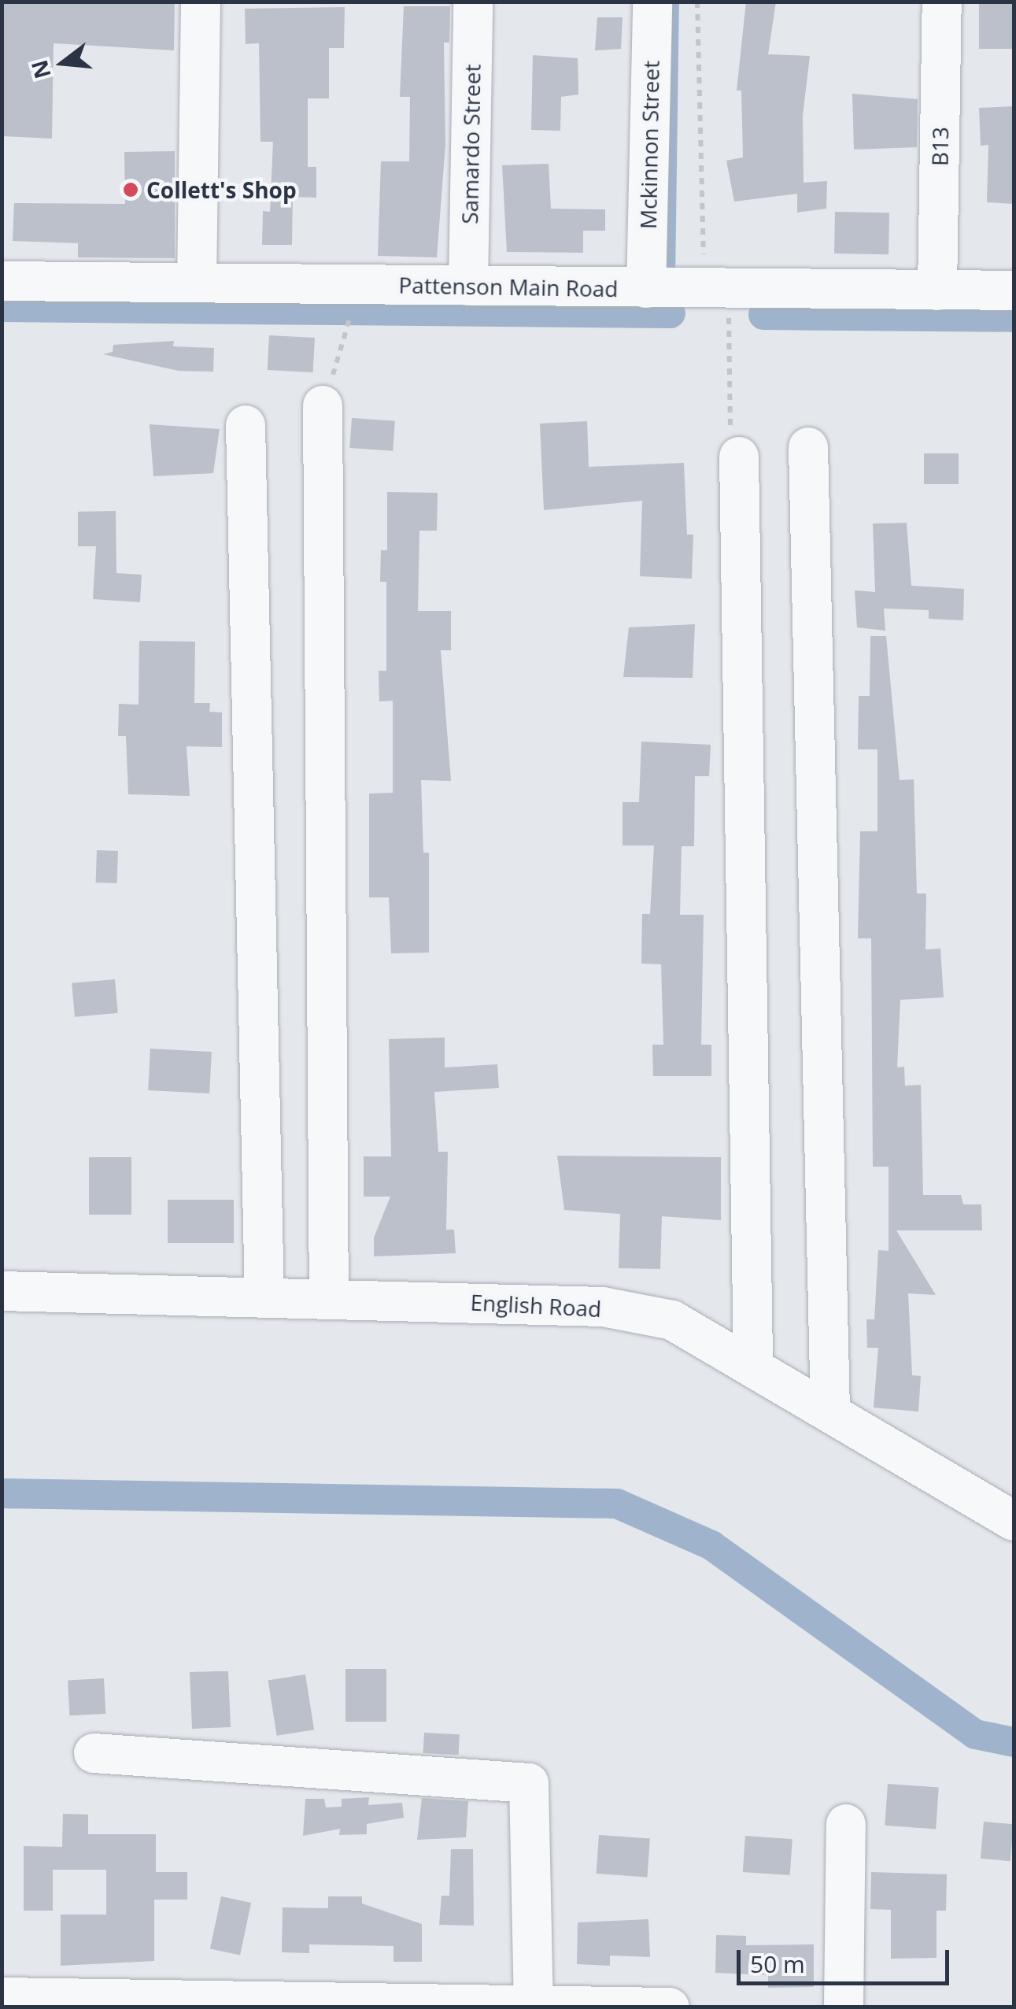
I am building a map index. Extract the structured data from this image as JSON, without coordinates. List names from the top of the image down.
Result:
{
  "streets": {
    "street": [
      "Samardo Street",
      "Mckinnon Street",
      "B13",
      "Pattenson Main Road",
      "English Road"
    ]
  },
  "crossings": [
    ["Samardo Street", "Pattenson Main Road"],
    ["Mckinnon Street", "Pattenson Main Road"],
    ["B13", "Pattenson Main Road"]
  ],
  "places": ["Collett's Shop"],
  "scale_bar": "50 m",
  "north": "left"
}
